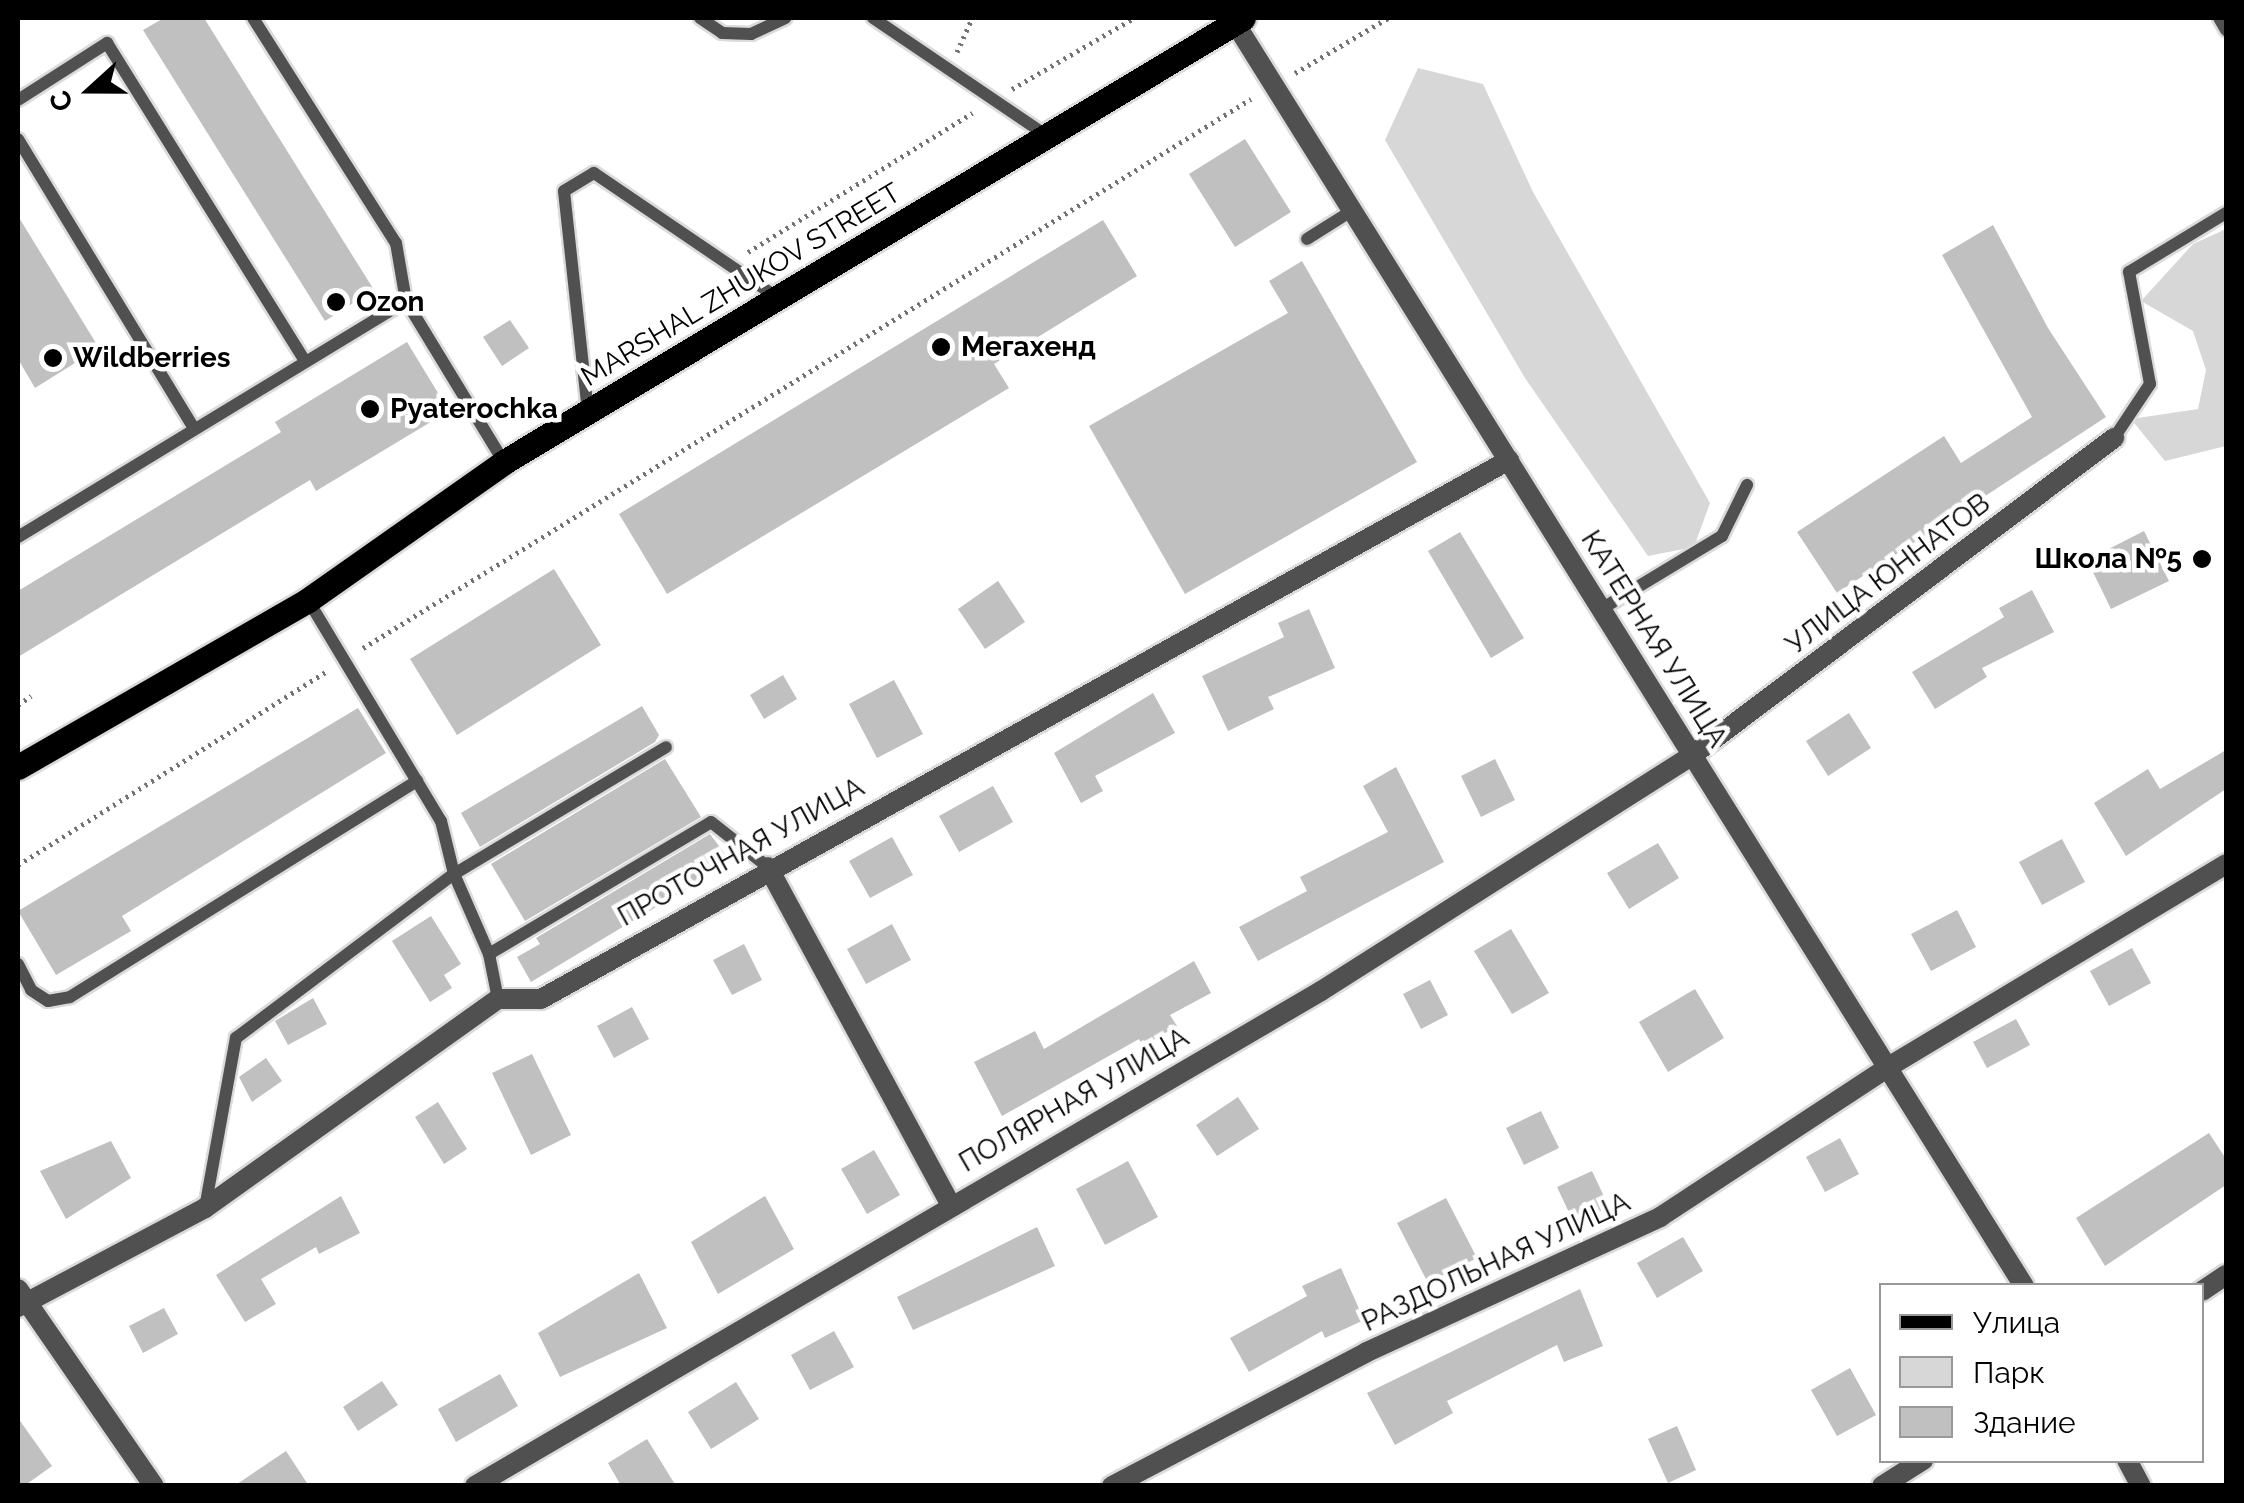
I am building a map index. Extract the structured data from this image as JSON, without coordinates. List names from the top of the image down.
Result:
{
  "streets": {
    "main road": ["MARSHAL ZHUKOV STREET"],
    "street": [
      "УЛИЦА ЮННАТОВ",
      "КАТЕРНАЯ УЛИЦА",
      "ПРОТОЧНАЯ УЛИЦА",
      "ПОЛЯРНАЯ УЛИЦА",
      "РАЗДОЛЬНАЯ УЛИЦА"
    ]
  },
  "crossings": [
    ["MARSHAL ZHUKOV STREET", "КАТЕРНАЯ УЛИЦА"],
    ["УЛИЦА ЮННАТОВ", "КАТЕРНАЯ УЛИЦА"],
    ["УЛИЦА ЮННАТОВ", "ПОЛЯРНАЯ УЛИЦА"],
    ["КАТЕРНАЯ УЛИЦА", "ПРОТОЧНАЯ УЛИЦА"],
    ["КАТЕРНАЯ УЛИЦА", "ПОЛЯРНАЯ УЛИЦА"],
    ["КАТЕРНАЯ УЛИЦА", "РАЗДОЛЬНАЯ УЛИЦА"]
  ],
  "places": [
    "Ozon",
    "Мегахенд",
    "Wildberries",
    "Pyaterochka",
    "Школа №5"
  ],
  "legend": ["Улица", "Парк", "Здание"],
  "north": "left"
}
